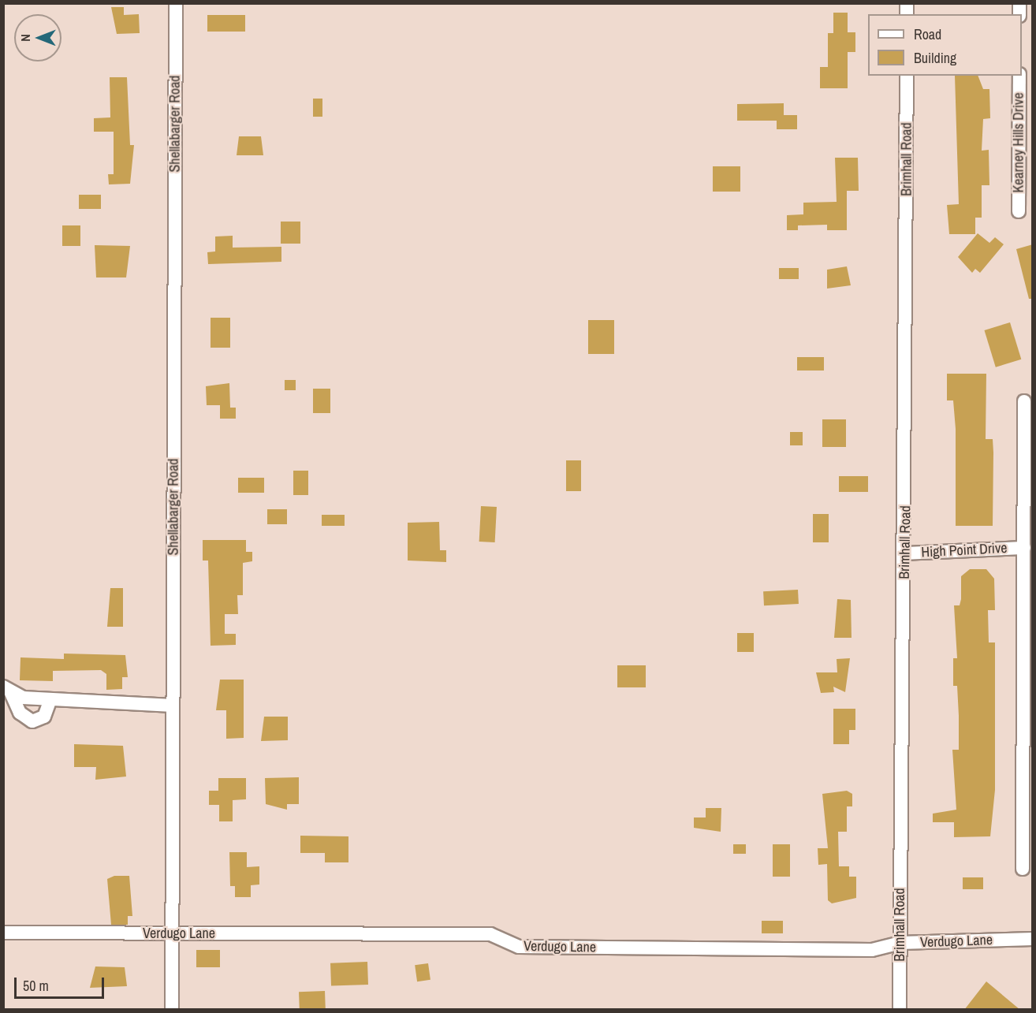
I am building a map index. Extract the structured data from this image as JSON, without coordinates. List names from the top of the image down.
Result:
{
  "streets": {
    "street": [
      "Shellabarger Road",
      "Kearney Hills Drive",
      "Brimhall Road",
      "High Point Drive",
      "Verdugo Lane"
    ]
  },
  "crossings": [
    ["Shellabarger Road", "Verdugo Lane"],
    ["Brimhall Road", "High Point Drive"],
    ["Brimhall Road", "Verdugo Lane"]
  ],
  "legend": ["Road", "Building"],
  "scale_bar": "50 m",
  "north": "left"
}
